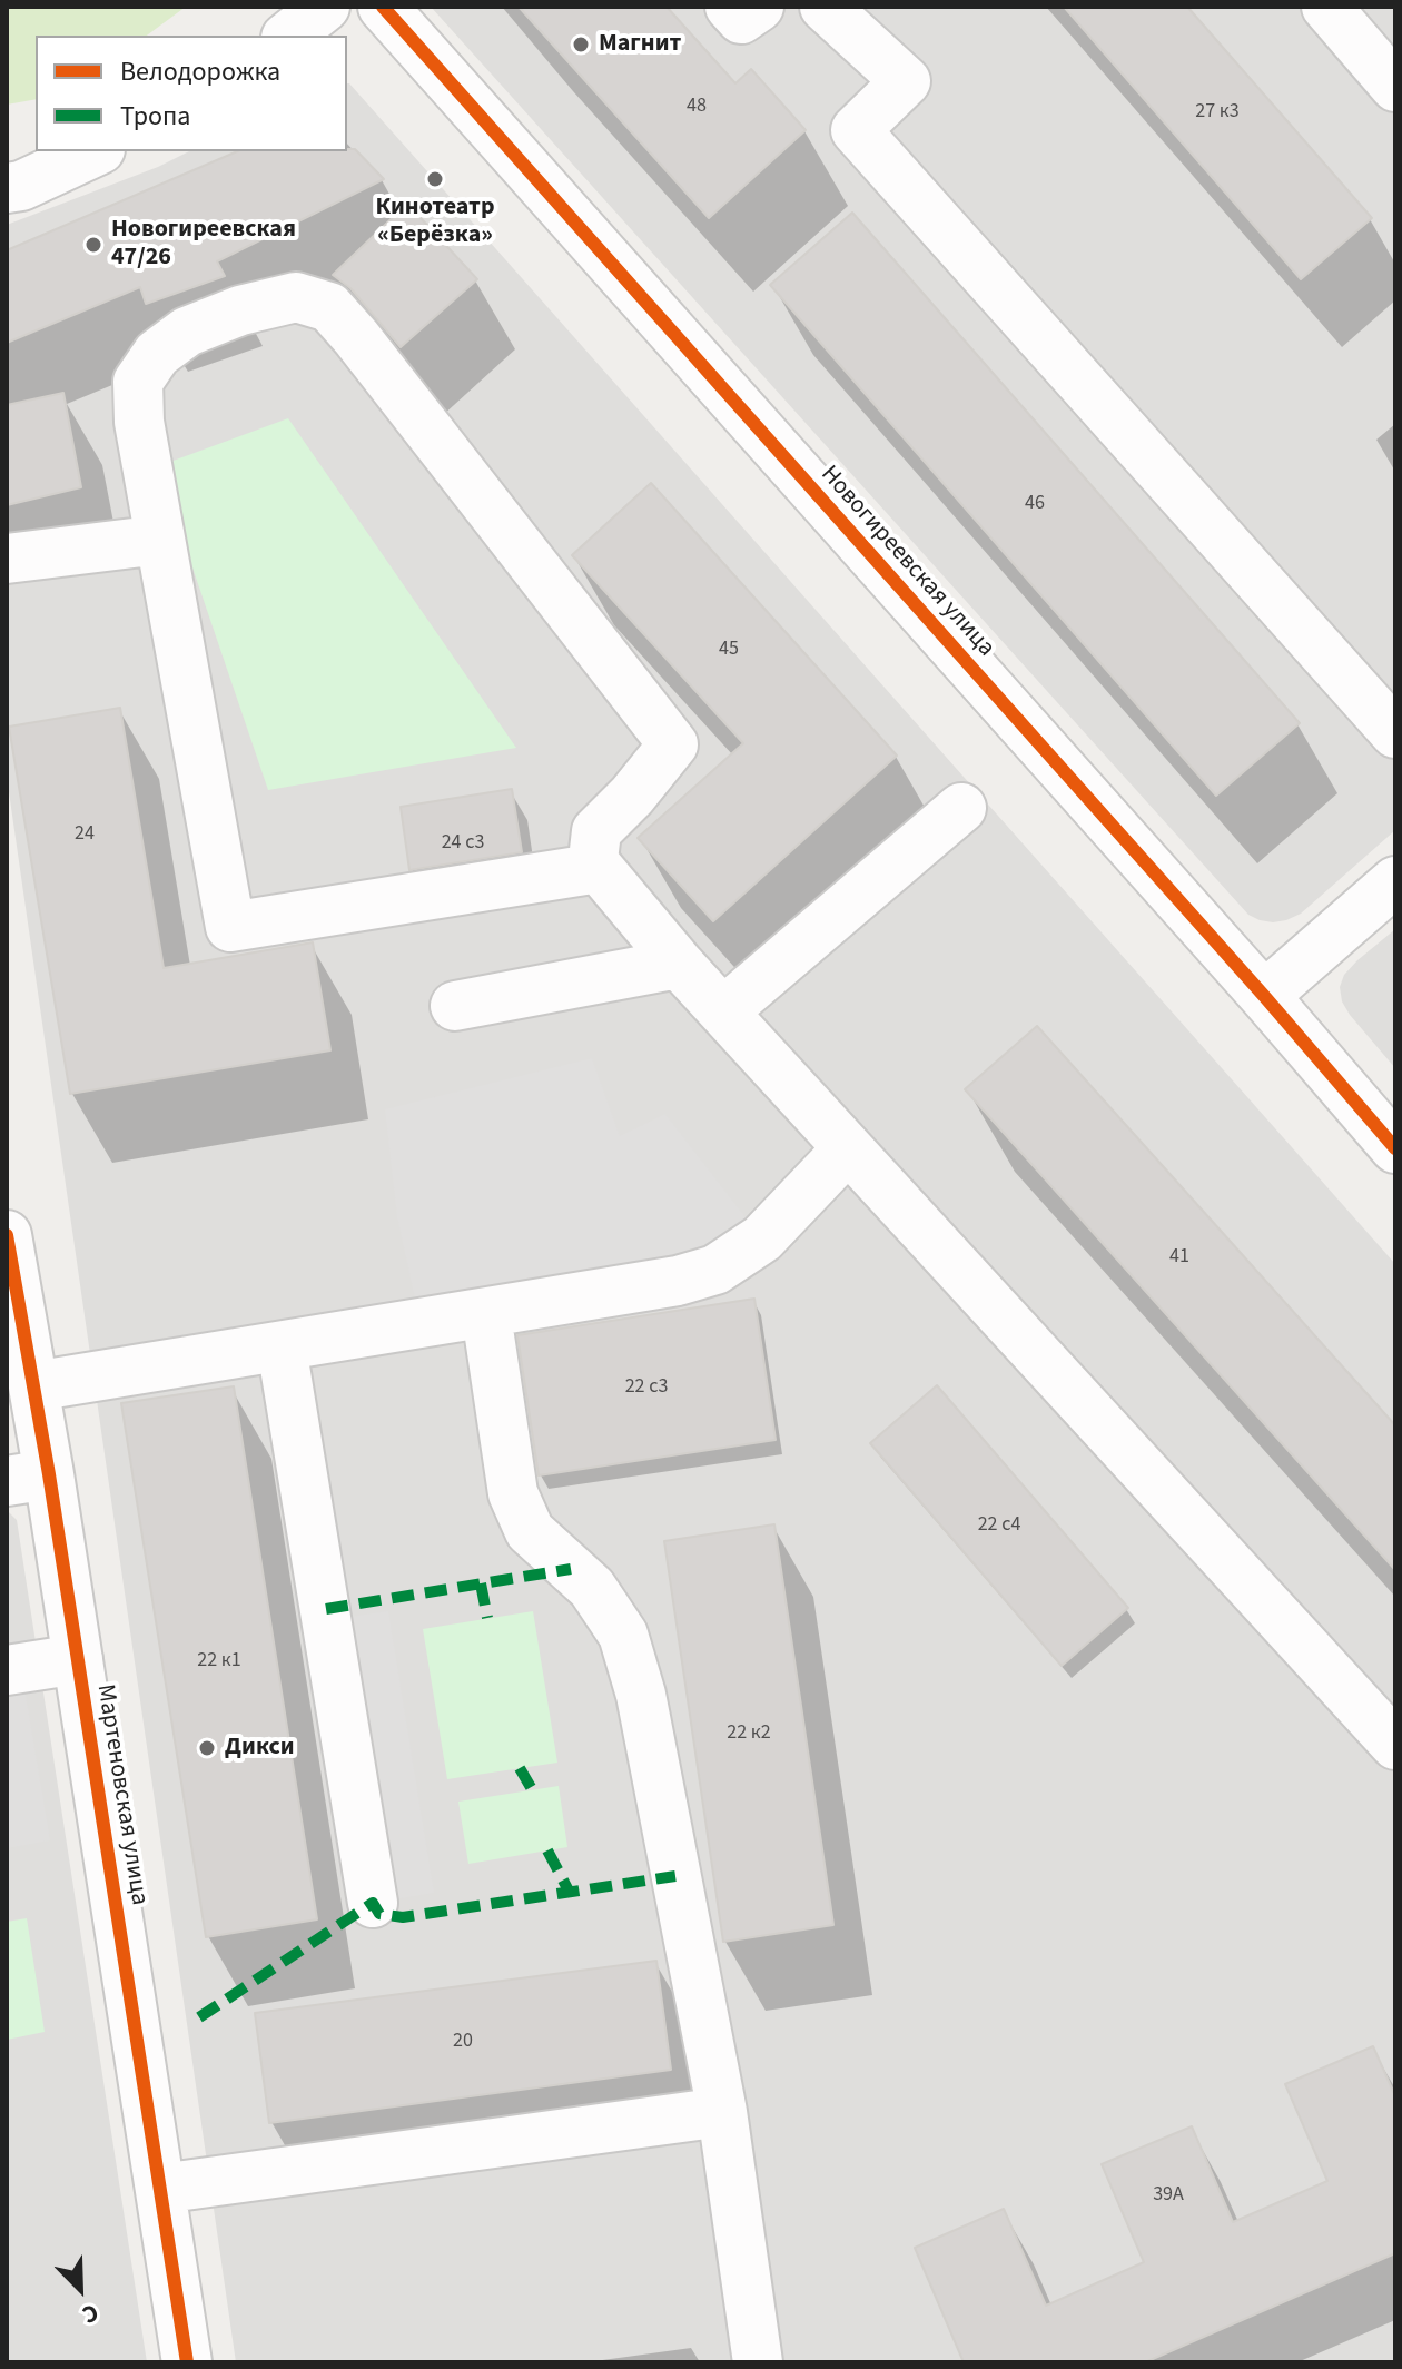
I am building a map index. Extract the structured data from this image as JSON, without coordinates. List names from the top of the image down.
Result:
{
  "streets": {
    "street": ["Новогиреевская улица", "Мартеновская улица"]
  },
  "places": [
    "Магнит",
    "Кинотеатр «Берёзка»",
    "Новогиреевская 47/26",
    "Дикси"
  ],
  "house_numbers": [
    "48",
    "27 к3",
    "46",
    "45",
    "24",
    "24 с3",
    "41",
    "22 с3",
    "22 с4",
    "22 к1",
    "22 к2",
    "20",
    "39А"
  ],
  "legend": ["Велодорожка", "Тропа"],
  "north": "bottom right"
}
